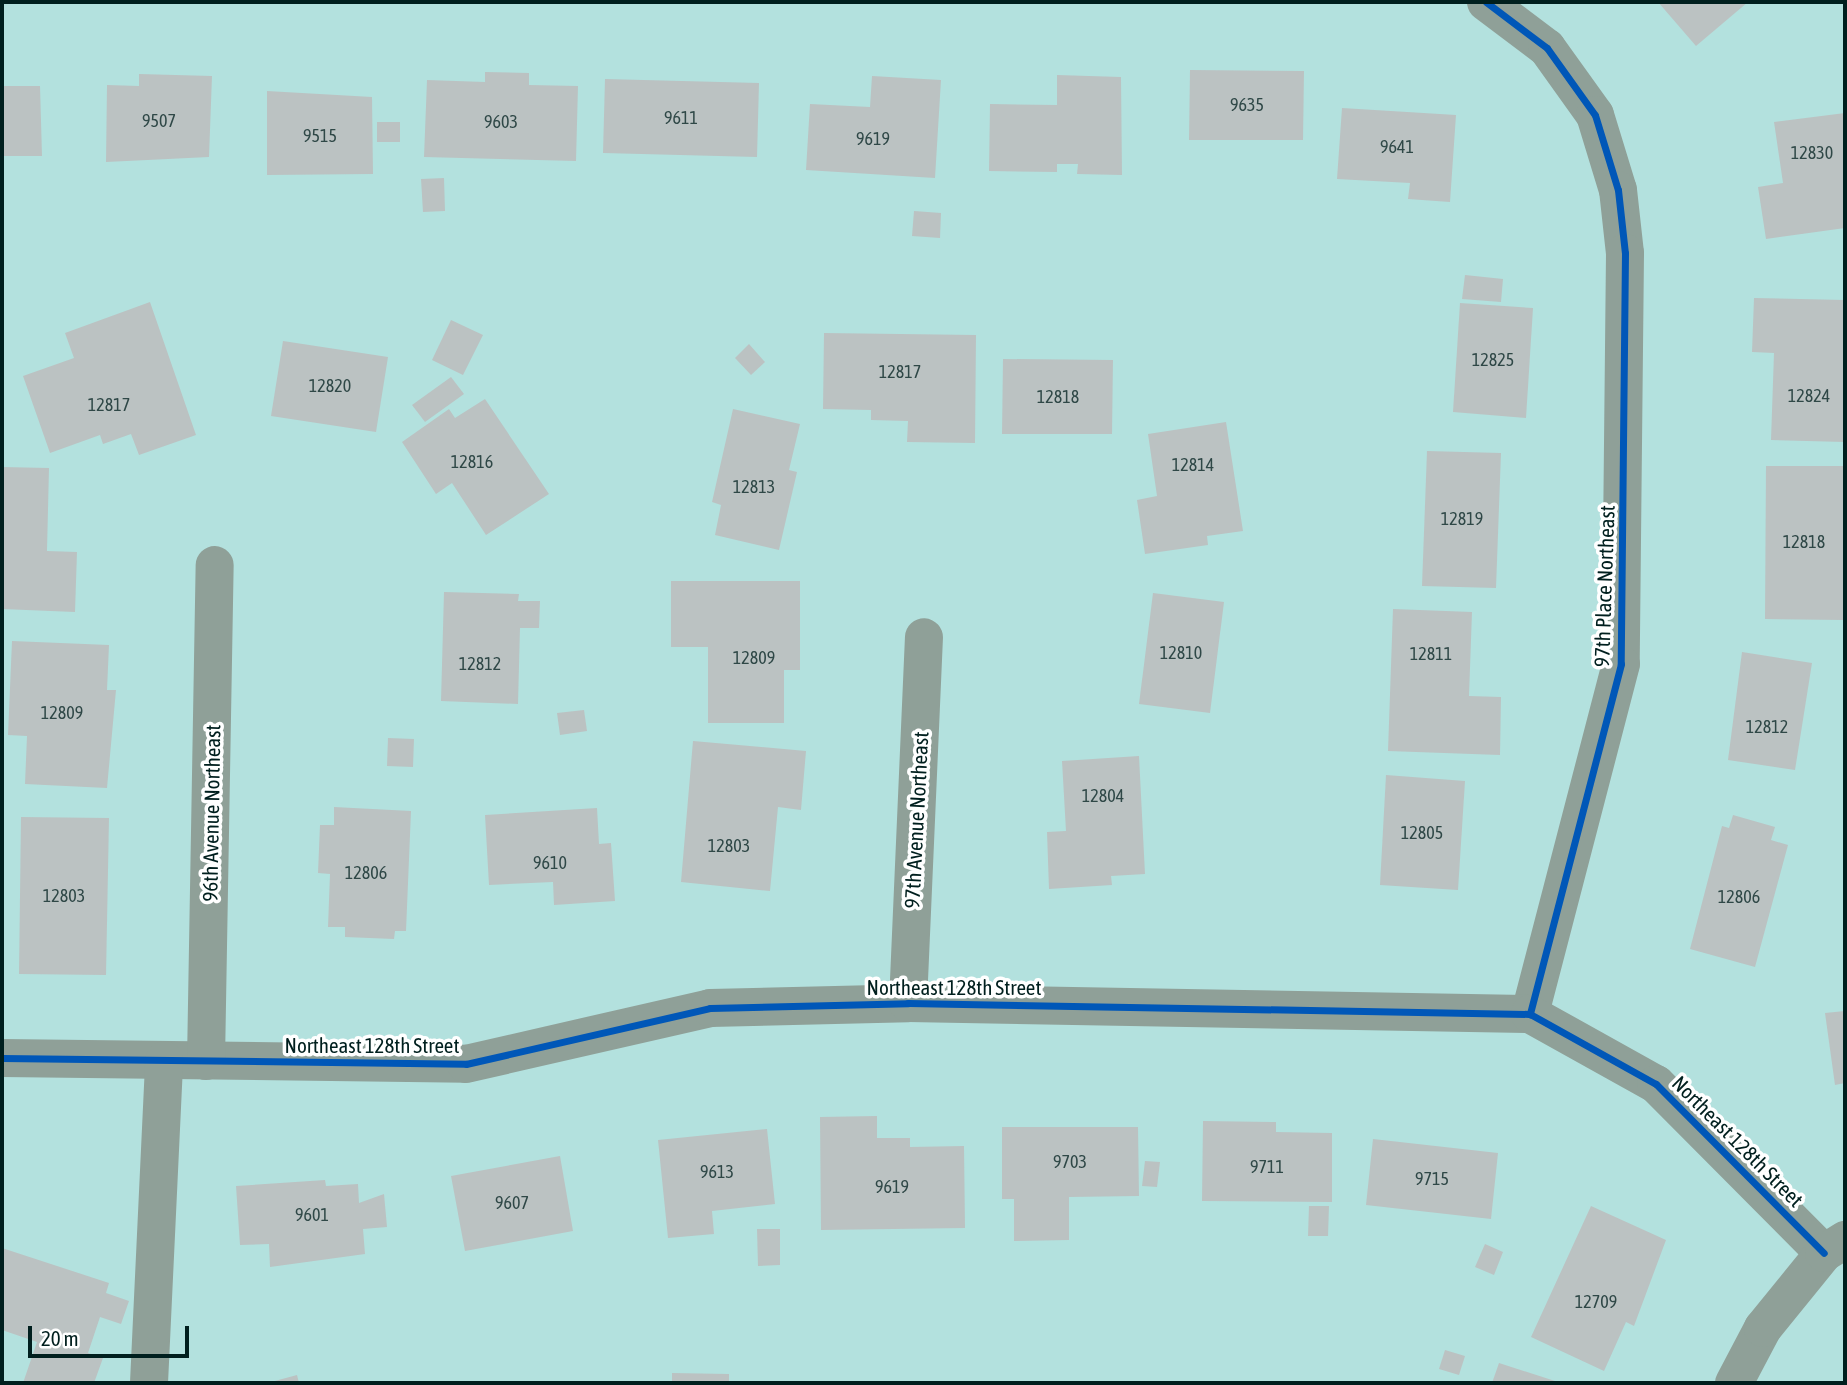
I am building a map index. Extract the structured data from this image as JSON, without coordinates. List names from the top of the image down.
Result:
{
  "streets": {
    "street": [
      "97th Place Northeast",
      "96th Avenue Northeast",
      "97th Avenue Northeast",
      "Northeast 128th Street"
    ]
  },
  "crossings": [
    ["97th Place Northeast", "Northeast 128th Street"],
    ["96th Avenue Northeast", "Northeast 128th Street"],
    ["97th Avenue Northeast", "Northeast 128th Street"]
  ],
  "house_numbers": [
    "9635",
    "9611",
    "9507",
    "9603",
    "9515",
    "9619",
    "9641",
    "12830",
    "12825",
    "12817",
    "12820",
    "12824",
    "12818",
    "12817",
    "12816",
    "12814",
    "12813",
    "12819",
    "12818",
    "12810",
    "12811",
    "12809",
    "12812",
    "12809",
    "12812",
    "12804",
    "12805",
    "12803",
    "9610",
    "12806",
    "12803",
    "12806",
    "9703",
    "9711",
    "9613",
    "9715",
    "9619",
    "9607",
    "9601",
    "12709"
  ],
  "scale_bar": "20 m"
}
